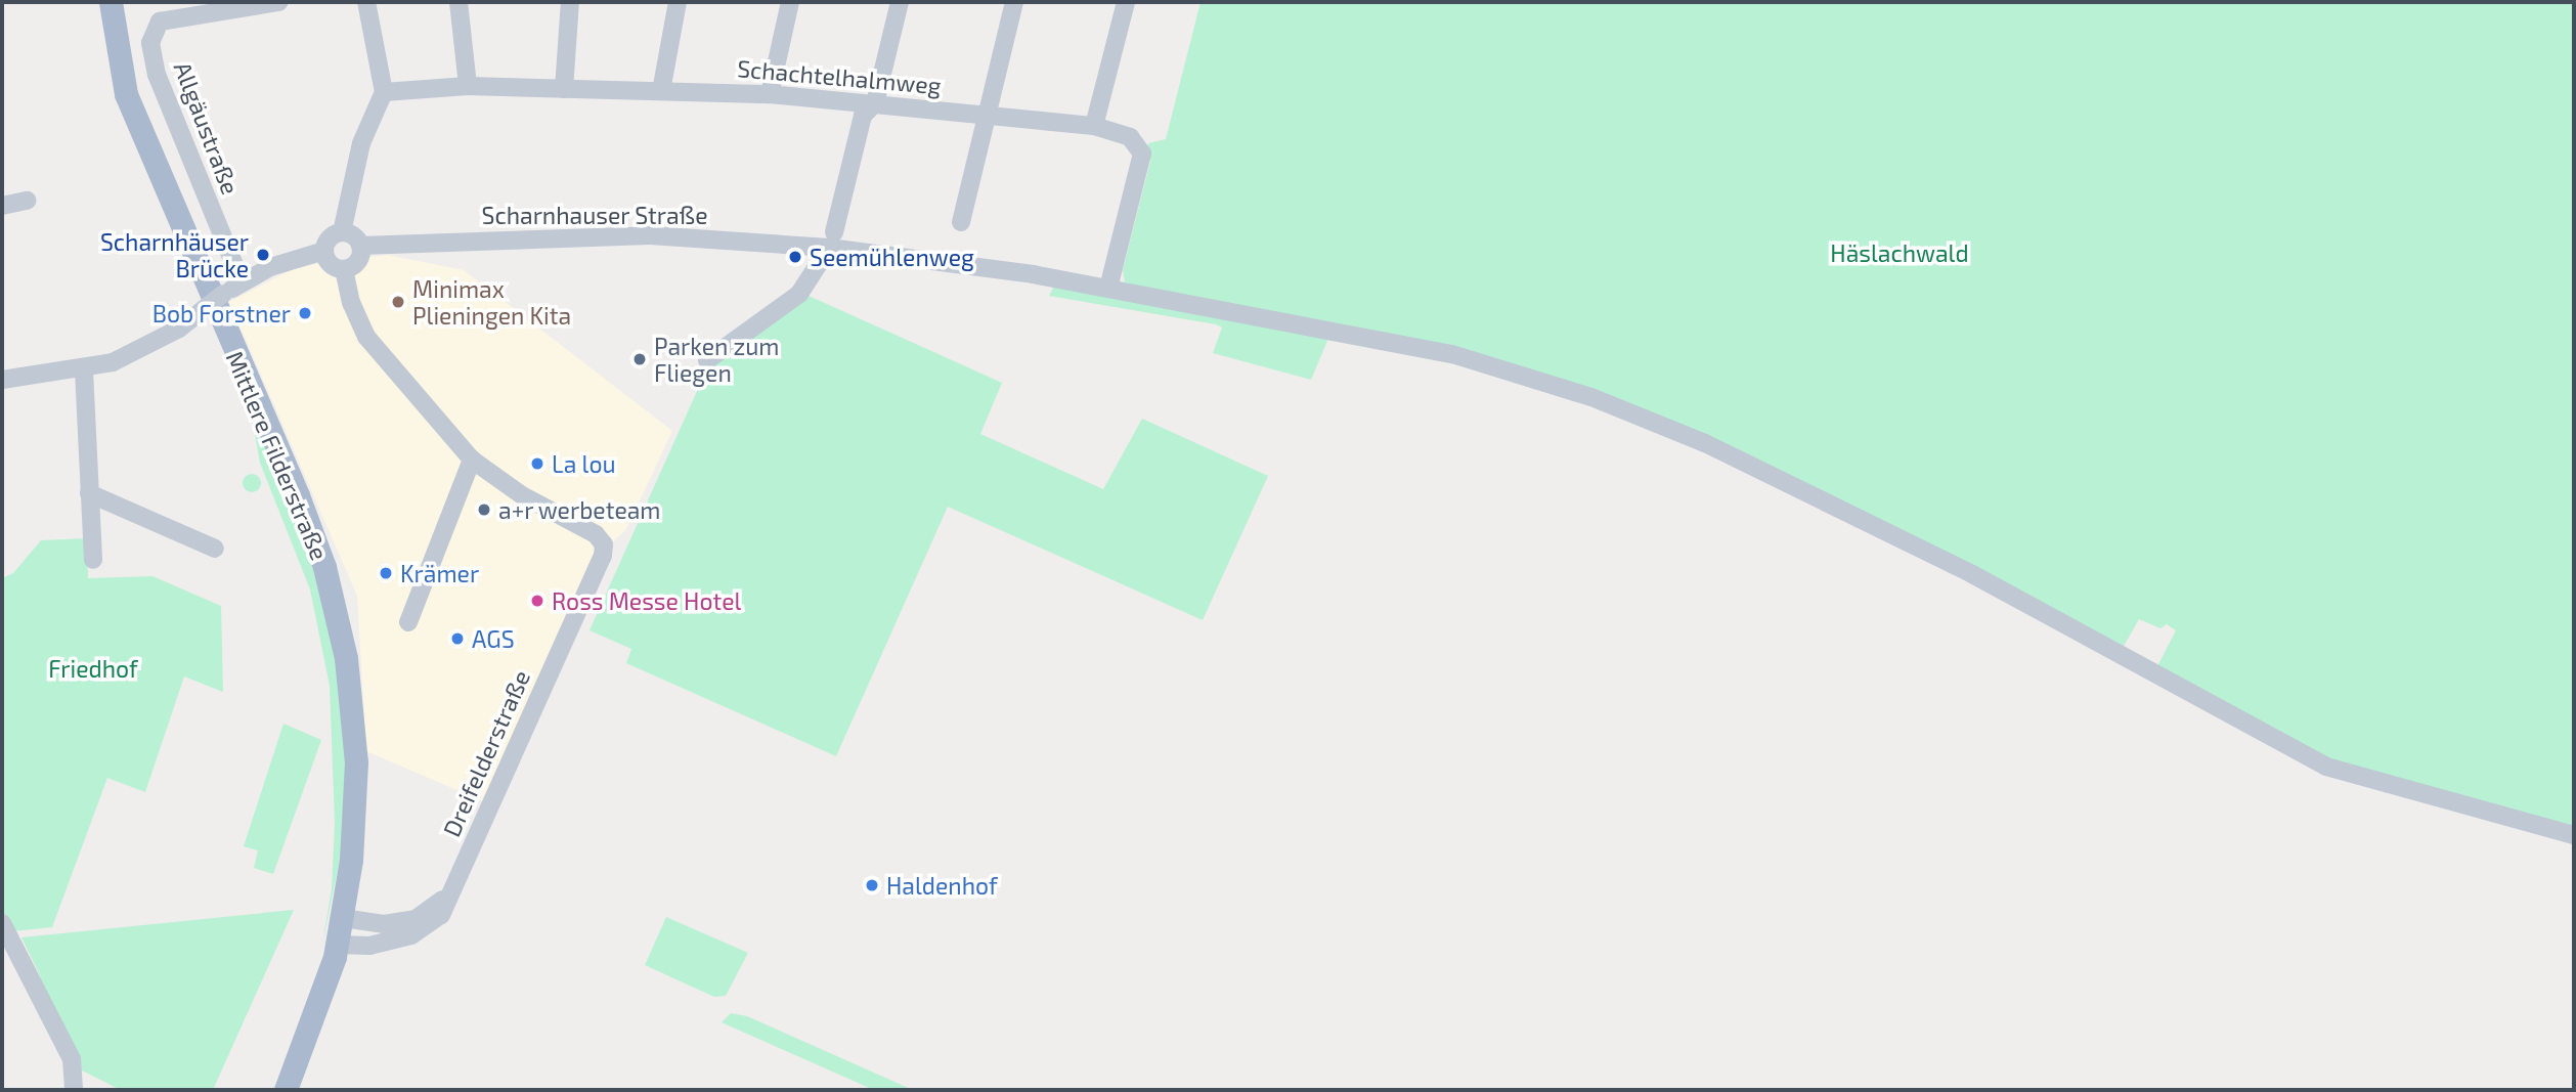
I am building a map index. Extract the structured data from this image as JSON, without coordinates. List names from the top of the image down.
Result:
{
  "streets": {
    "main road": ["Mittlere Filderstraße"],
    "street": [
      "Schachtelhalmweg",
      "Allgäustraße",
      "Scharnhauser Straße",
      "Dreifelderstraße"
    ]
  },
  "crossings": [
    ["Schachtelhalmweg", "Scharnhauser Straße"],
    ["Scharnhauser Straße", "Dreifelderstraße"],
    ["Mittlere Filderstraße", "Dreifelderstraße"]
  ],
  "parks": ["Häslachwald", "Friedhof"],
  "places": [
    "Scharnhäuser Brücke",
    "Seemühlenweg",
    "Minimax Plieningen Kita",
    "Bob Forstner",
    "Parken zum Fliegen",
    "La lou",
    "a+r werbeteam",
    "Krämer",
    "Ross Messe Hotel",
    "AGS",
    "Haldenhof"
  ]
}
